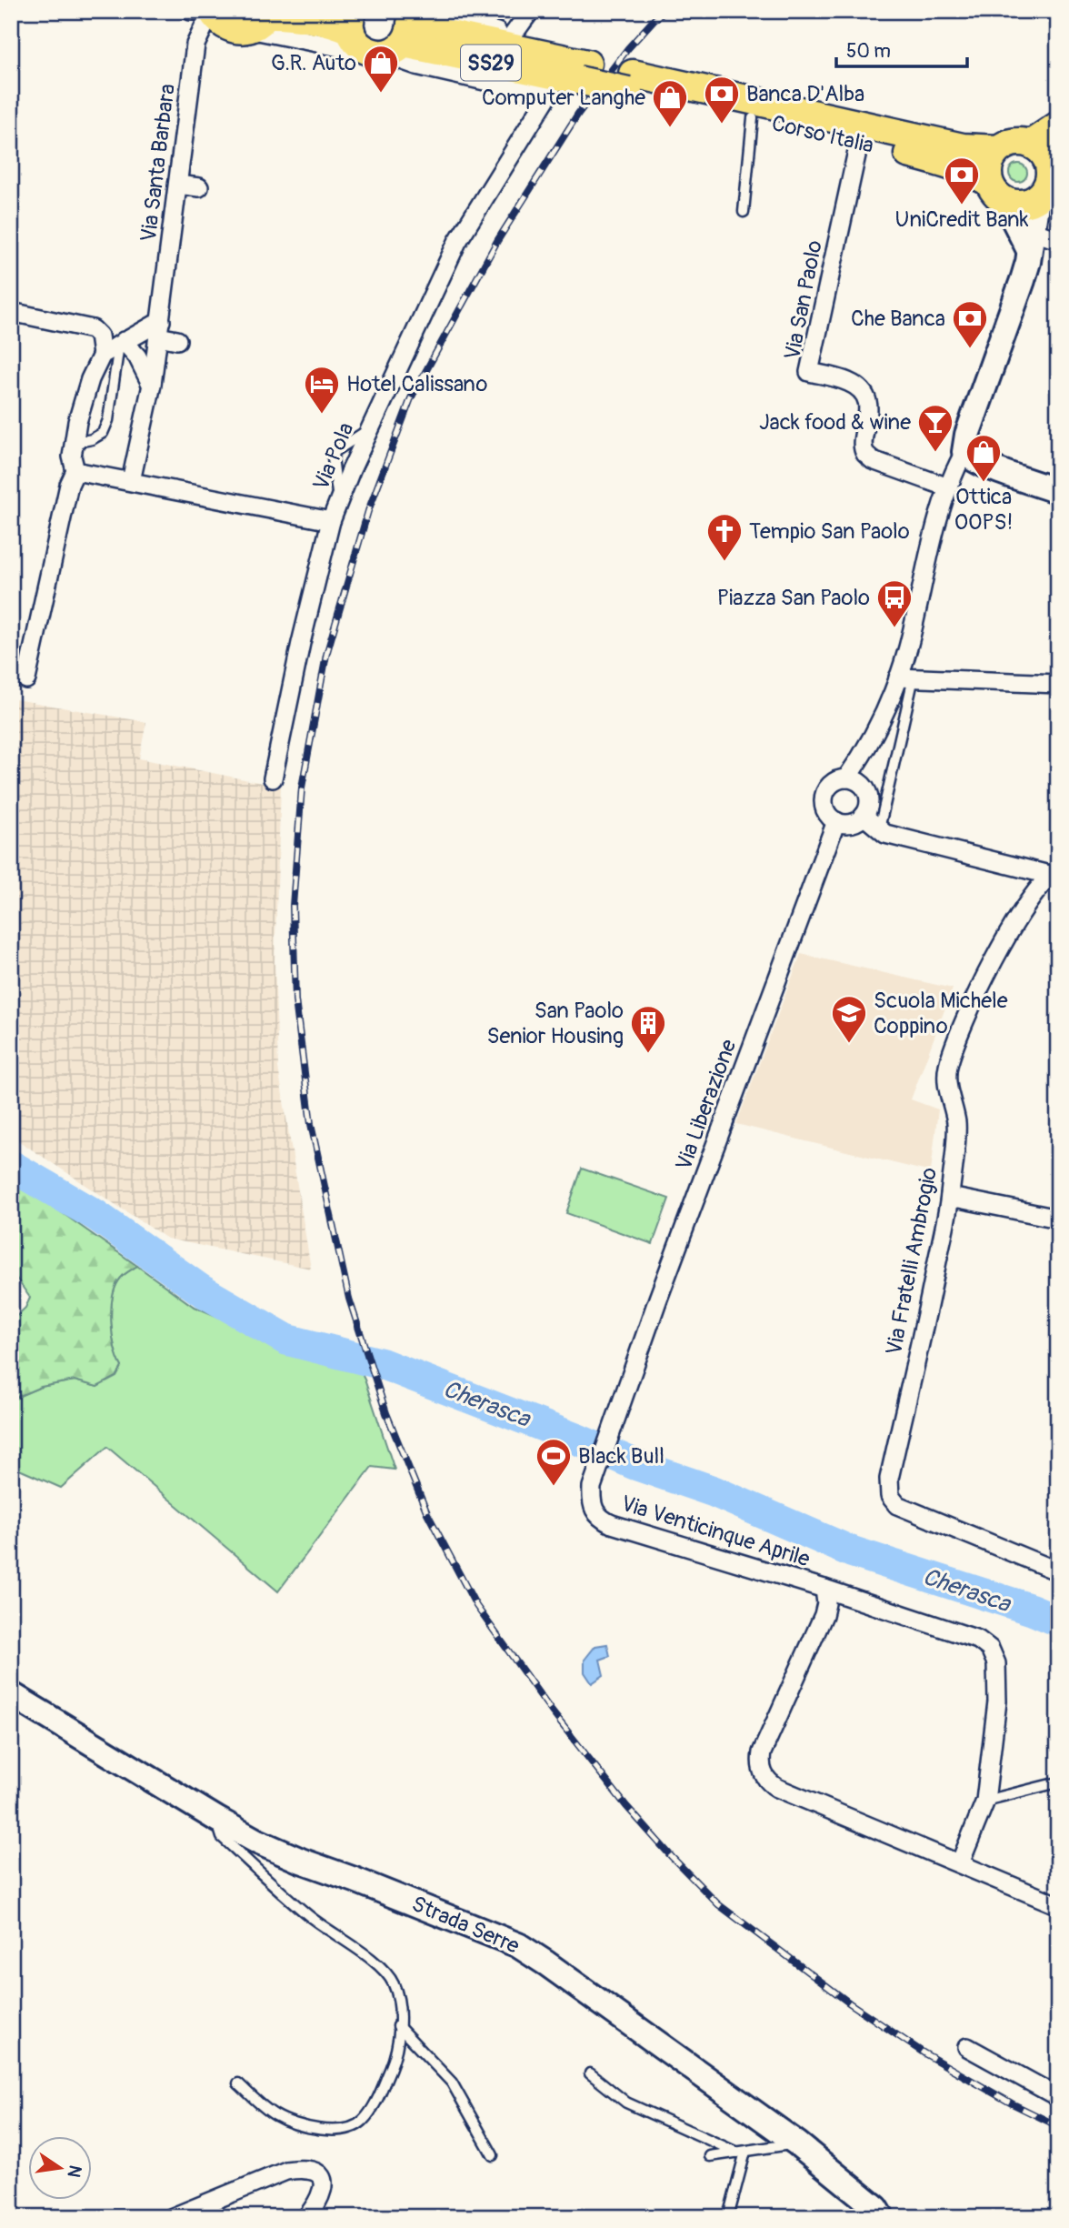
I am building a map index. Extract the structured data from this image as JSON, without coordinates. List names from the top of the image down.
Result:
{
  "streets": {
    "main road": ["SS29", "Corso Italia", "Strada Serre"],
    "street": [
      "Via Santa Barbara",
      "Via San Paolo",
      "Via Pola",
      "Via Liberazione",
      "Via Fratelli Ambrogio",
      "Via Venticinque Aprile"
    ]
  },
  "crossings": [
    ["SS29", "Corso Italia"],
    ["SS29", "Via Santa Barbara"],
    ["SS29", "Via Pola"],
    ["Corso Italia", "Via San Paolo"],
    ["Corso Italia", "Via Pola"],
    ["Via Liberazione", "Via Venticinque Aprile"]
  ],
  "water": ["Cherasca"],
  "places": {
    "shop": ["G.R. Auto", "Computer Langhe", "Ottica OOPS!"],
    "bank": ["Banca D'Alba", "UniCredit Bank", "Che Banca"],
    "hotel": ["Hotel Calissano"],
    "bar": ["Jack food & wine"],
    "church": ["Tempio San Paolo"],
    "bus stop": ["Piazza San Paolo"],
    "school or university": ["Scuola Michele Coppino"],
    "building": ["San Paolo Senior Housing"],
    "sports": ["Black Bull"]
  },
  "scale_bar": "50 m",
  "north": "right"
}
